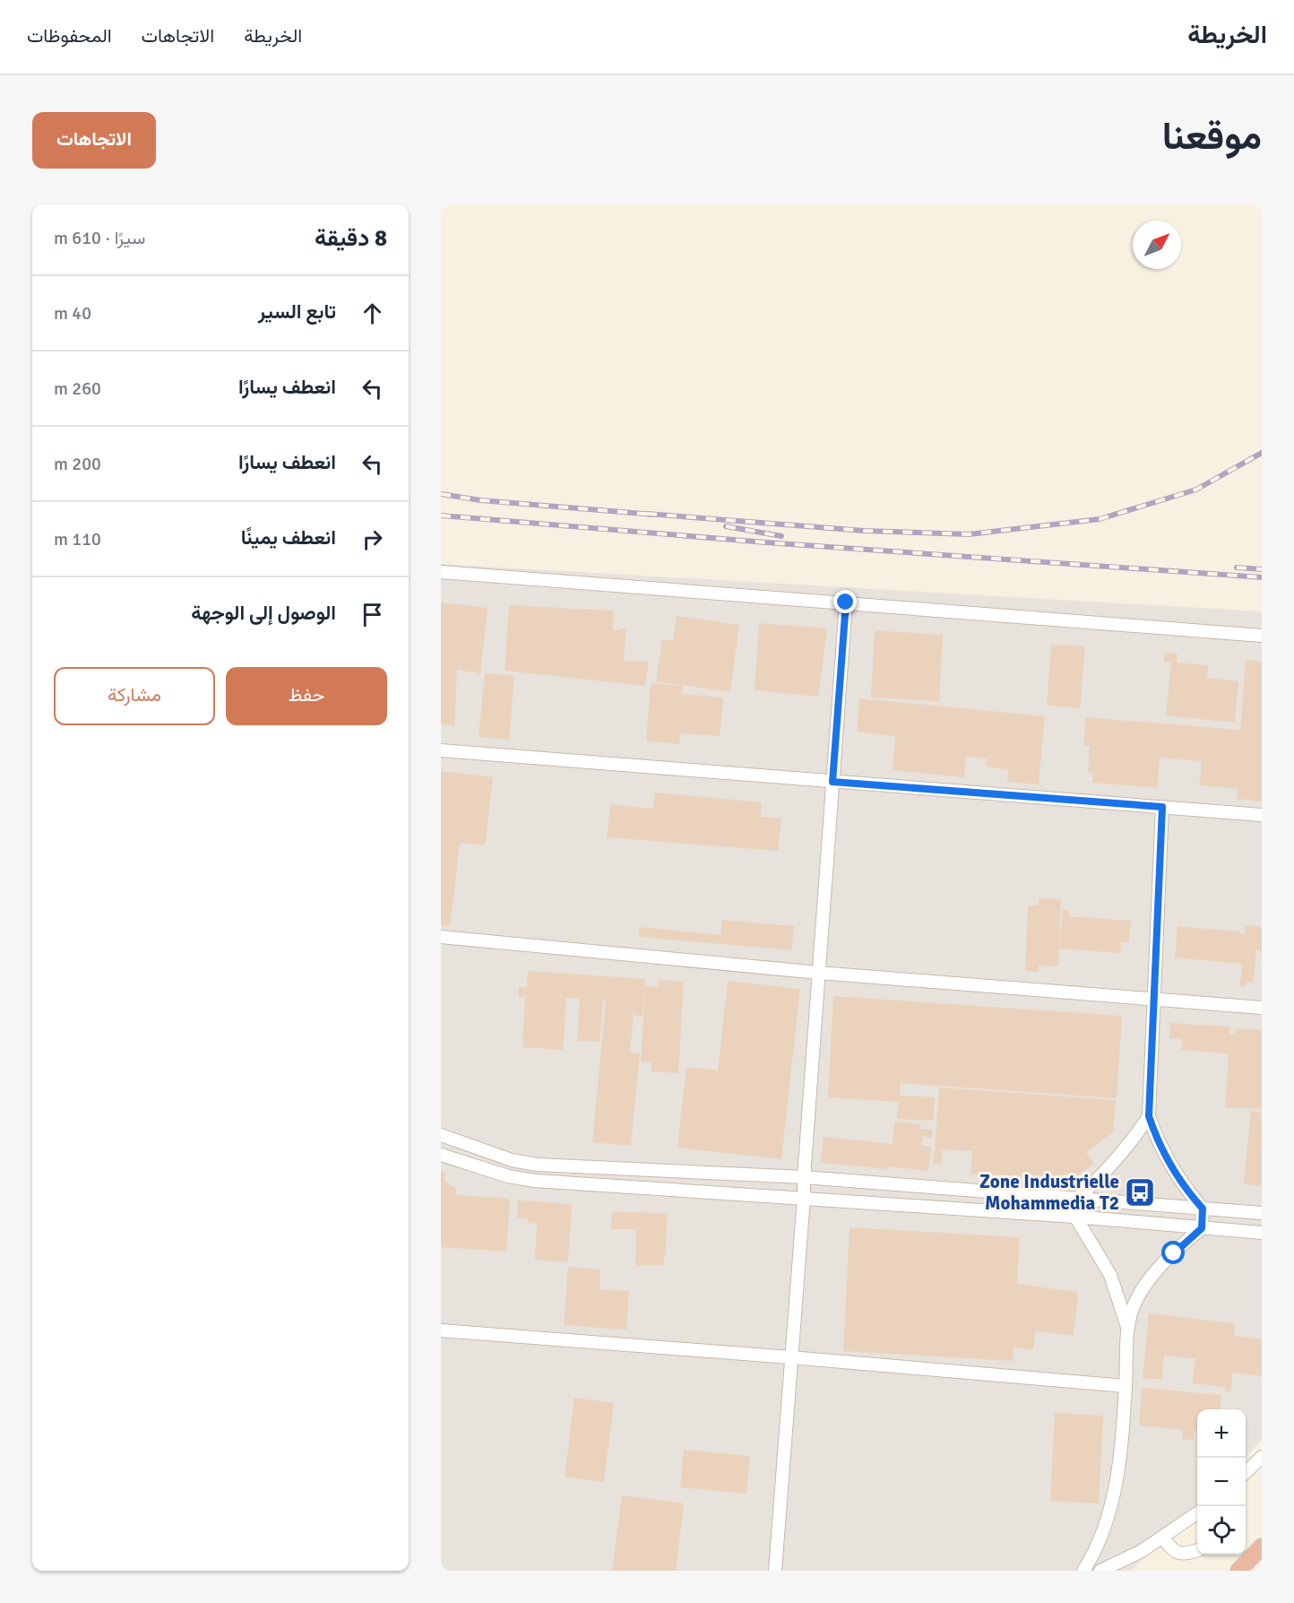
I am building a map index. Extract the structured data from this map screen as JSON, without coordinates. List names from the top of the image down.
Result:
{
  "places": {
    "bus stop": ["Zone Industrielle Mohammedia T2"]
  },
  "north": "top right",
  "page": {
    "header": "الخريطة",
    "nav": ["الخريطة", "الاتجاهات", "المحفوظات"],
    "title": "موقعنا",
    "buttons": [
      "الاتجاهات",
      ["حفظ", "مشاركة"]
    ],
    "heading": ["8 دقيقة", "سيرًا · 610 m"],
    "list": [
      ["تابع السير", "40 m"],
      ["انعطف يسارًا", "260 m"],
      ["انعطف يسارًا", "200 m"],
      ["انعطف يمينًا", "110 m"],
      "الوصول إلى الوجهة"
    ],
    "map_buttons": ["+", "−"]
  }
}
